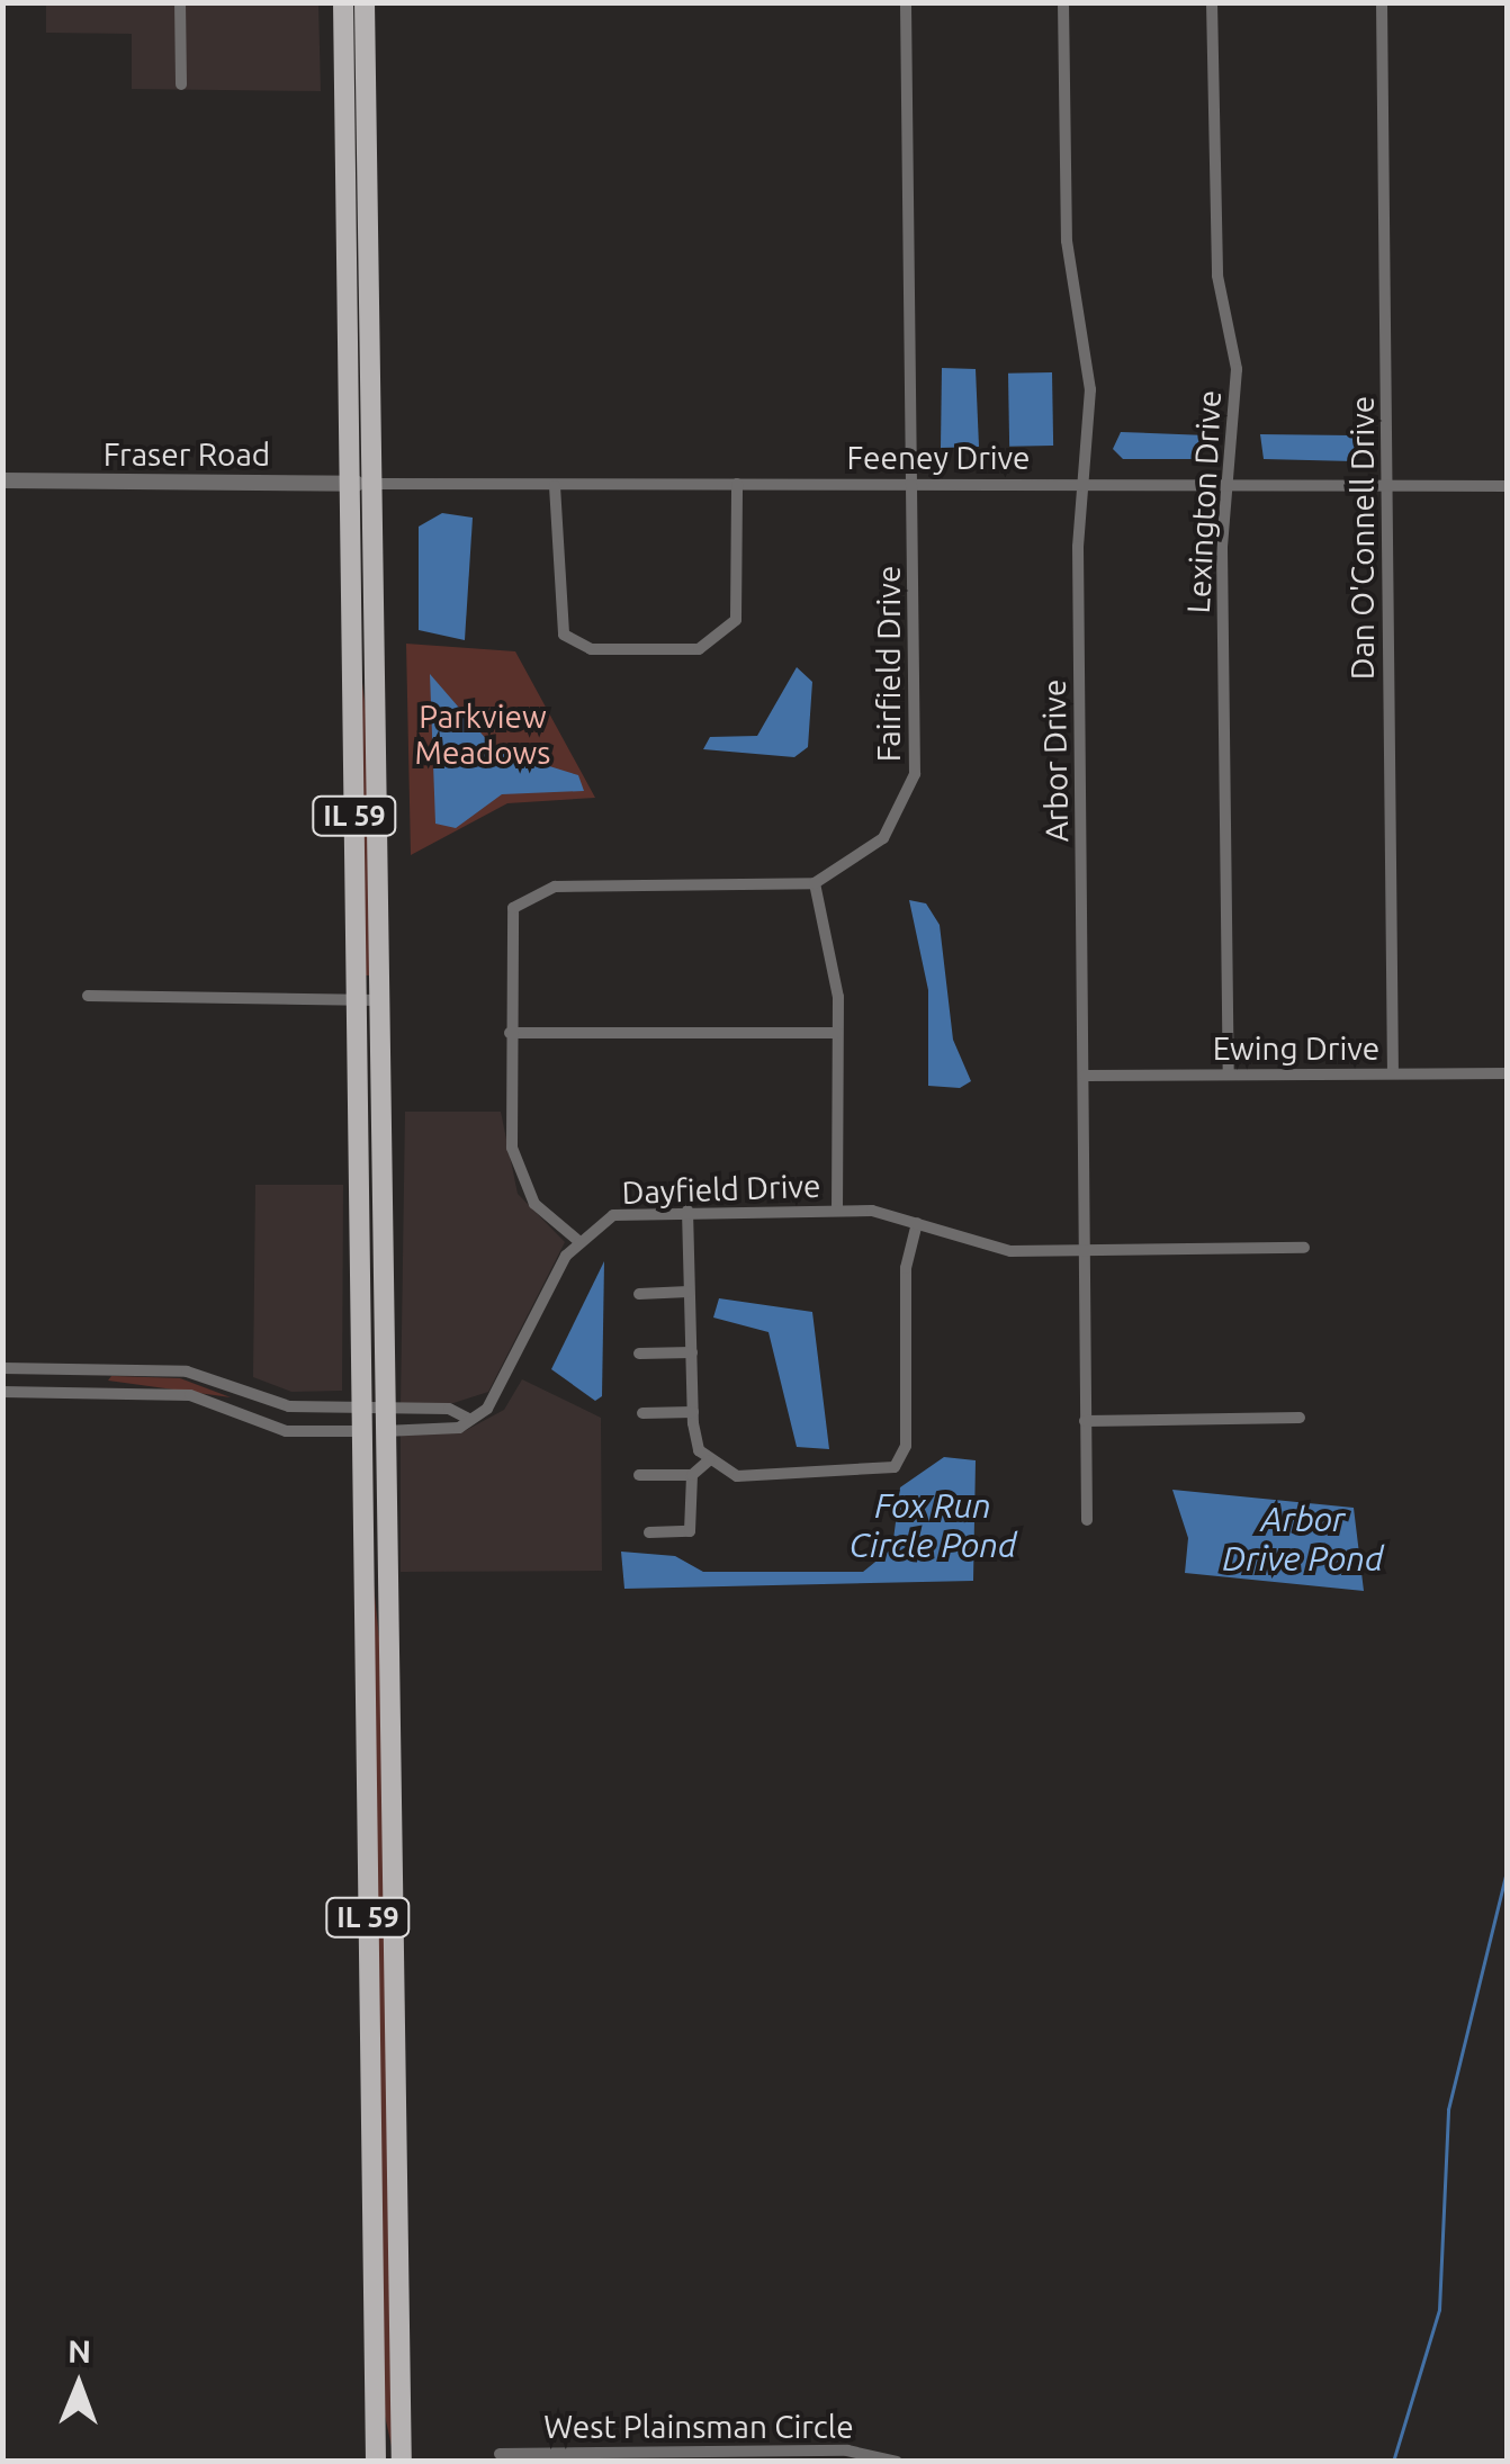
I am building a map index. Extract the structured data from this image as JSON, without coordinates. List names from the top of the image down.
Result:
{
  "streets": {
    "main road": ["IL 59"],
    "street": [
      "Fraser Road",
      "Feeney Drive",
      "Lexington Drive",
      "Dan O'Connell Drive",
      "Fairfield Drive",
      "Arbor Drive",
      "Ewing Drive",
      "Dayfield Drive",
      "West Plainsman Circle"
    ]
  },
  "crossings": [
    ["Fraser Road", "Feeney Drive"],
    ["Fraser Road", "IL 59"],
    ["Feeney Drive", "Lexington Drive"],
    ["Feeney Drive", "Dan O'Connell Drive"],
    ["Feeney Drive", "Fairfield Drive"],
    ["Feeney Drive", "Arbor Drive"],
    ["Feeney Drive", "IL 59"],
    ["Lexington Drive", "Ewing Drive"],
    ["Dan O'Connell Drive", "Ewing Drive"],
    ["Arbor Drive", "Ewing Drive"],
    ["Arbor Drive", "Dayfield Drive"]
  ],
  "water": ["Fox Run Circle Pond", "Arbor Drive Pond"],
  "parks": ["Parkview Meadows"],
  "north": "top"
}
